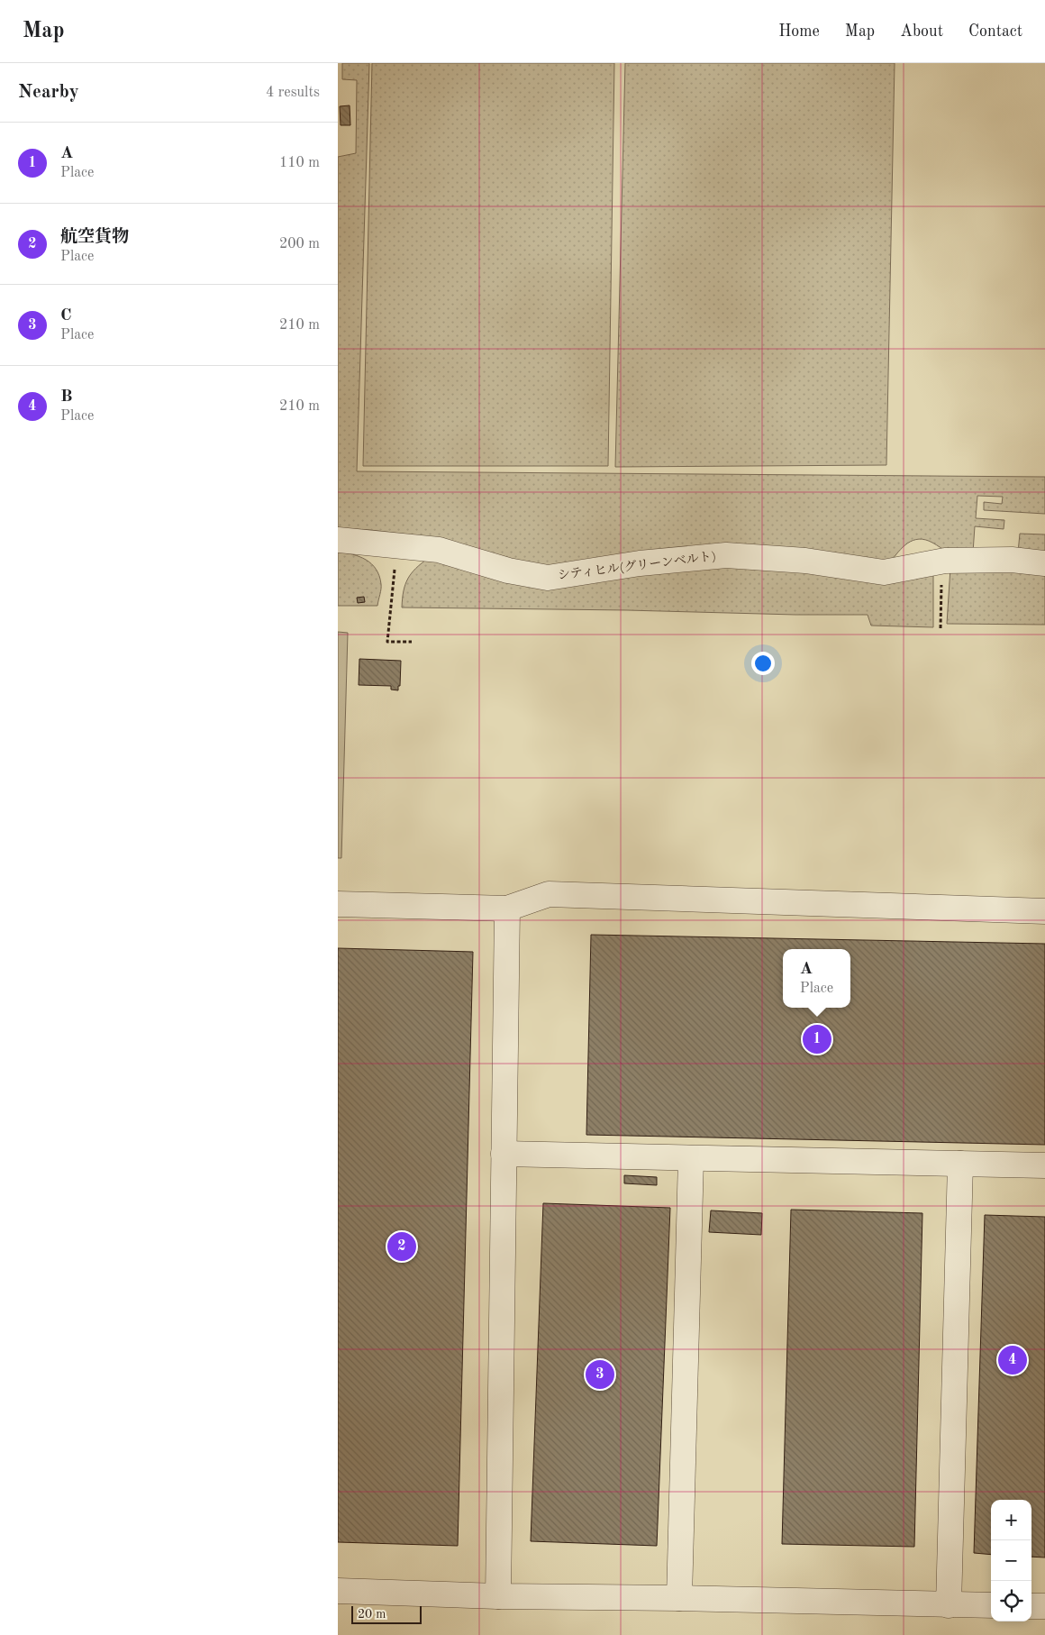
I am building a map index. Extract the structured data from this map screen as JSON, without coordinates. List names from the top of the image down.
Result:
{
  "streets": {
    "street": ["シティヒル(グリーンベルト)"]
  },
  "scale_bar": "20 m",
  "page": {
    "header": "Map",
    "nav": [
      "Home",
      "Map",
      "About",
      "Contact"
    ],
    "heading": ["Nearby", "4 results"],
    "list": [
      {
        "mark": "1",
        "name": "A",
        "note": "Place",
        "value": "110 m"
      },
      {
        "mark": "2",
        "name": "航空貨物",
        "note": "Place",
        "value": "200 m"
      },
      {
        "mark": "3",
        "name": "C",
        "note": "Place",
        "value": "210 m"
      },
      {
        "mark": "4",
        "name": "B",
        "note": "Place",
        "value": "210 m"
      }
    ],
    "popup": ["A", "Place"],
    "pins": [
      "1",
      "2",
      "4",
      "3"
    ],
    "map_buttons": ["+", "−"],
    "scale": "20 m"
  }
}
